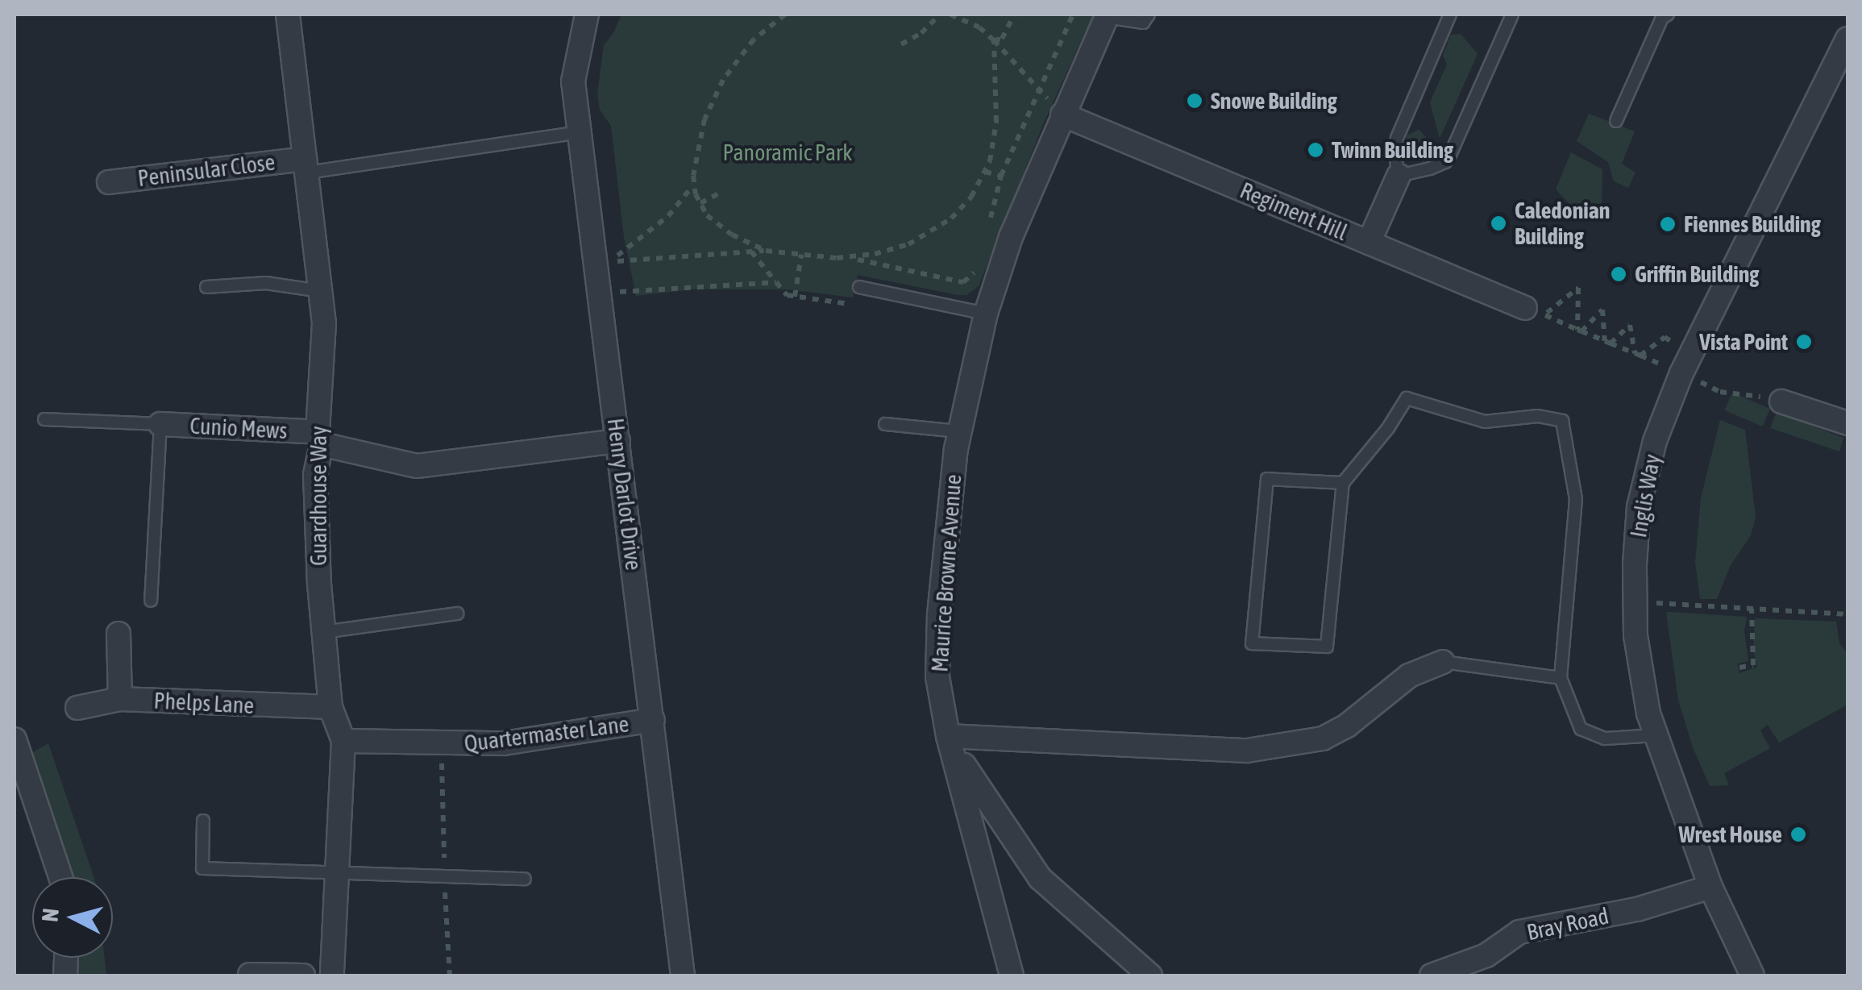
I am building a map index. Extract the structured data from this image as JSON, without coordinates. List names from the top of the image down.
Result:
{
  "streets": {
    "street": [
      "Peninsular Close",
      "Regiment Hill",
      "Cunio Mews",
      "Henry Darlot Drive",
      "Guardhouse Way",
      "Inglis Way",
      "Maurice Browne Avenue",
      "Phelps Lane",
      "Quartermaster Lane",
      "Bray Road"
    ]
  },
  "crossings": [
    ["Peninsular Close", "Guardhouse Way"],
    ["Regiment Hill", "Maurice Browne Avenue"],
    ["Cunio Mews", "Henry Darlot Drive"],
    ["Cunio Mews", "Guardhouse Way"],
    ["Henry Darlot Drive", "Quartermaster Lane"],
    ["Guardhouse Way", "Phelps Lane"],
    ["Guardhouse Way", "Quartermaster Lane"],
    ["Inglis Way", "Bray Road"]
  ],
  "parks": ["Panoramic Park"],
  "places": [
    "Snowe Building",
    "Twinn Building",
    "Caledonian Building",
    "Fiennes Building",
    "Griffin Building",
    "Vista Point",
    "Wrest House"
  ],
  "north": "left"
}
